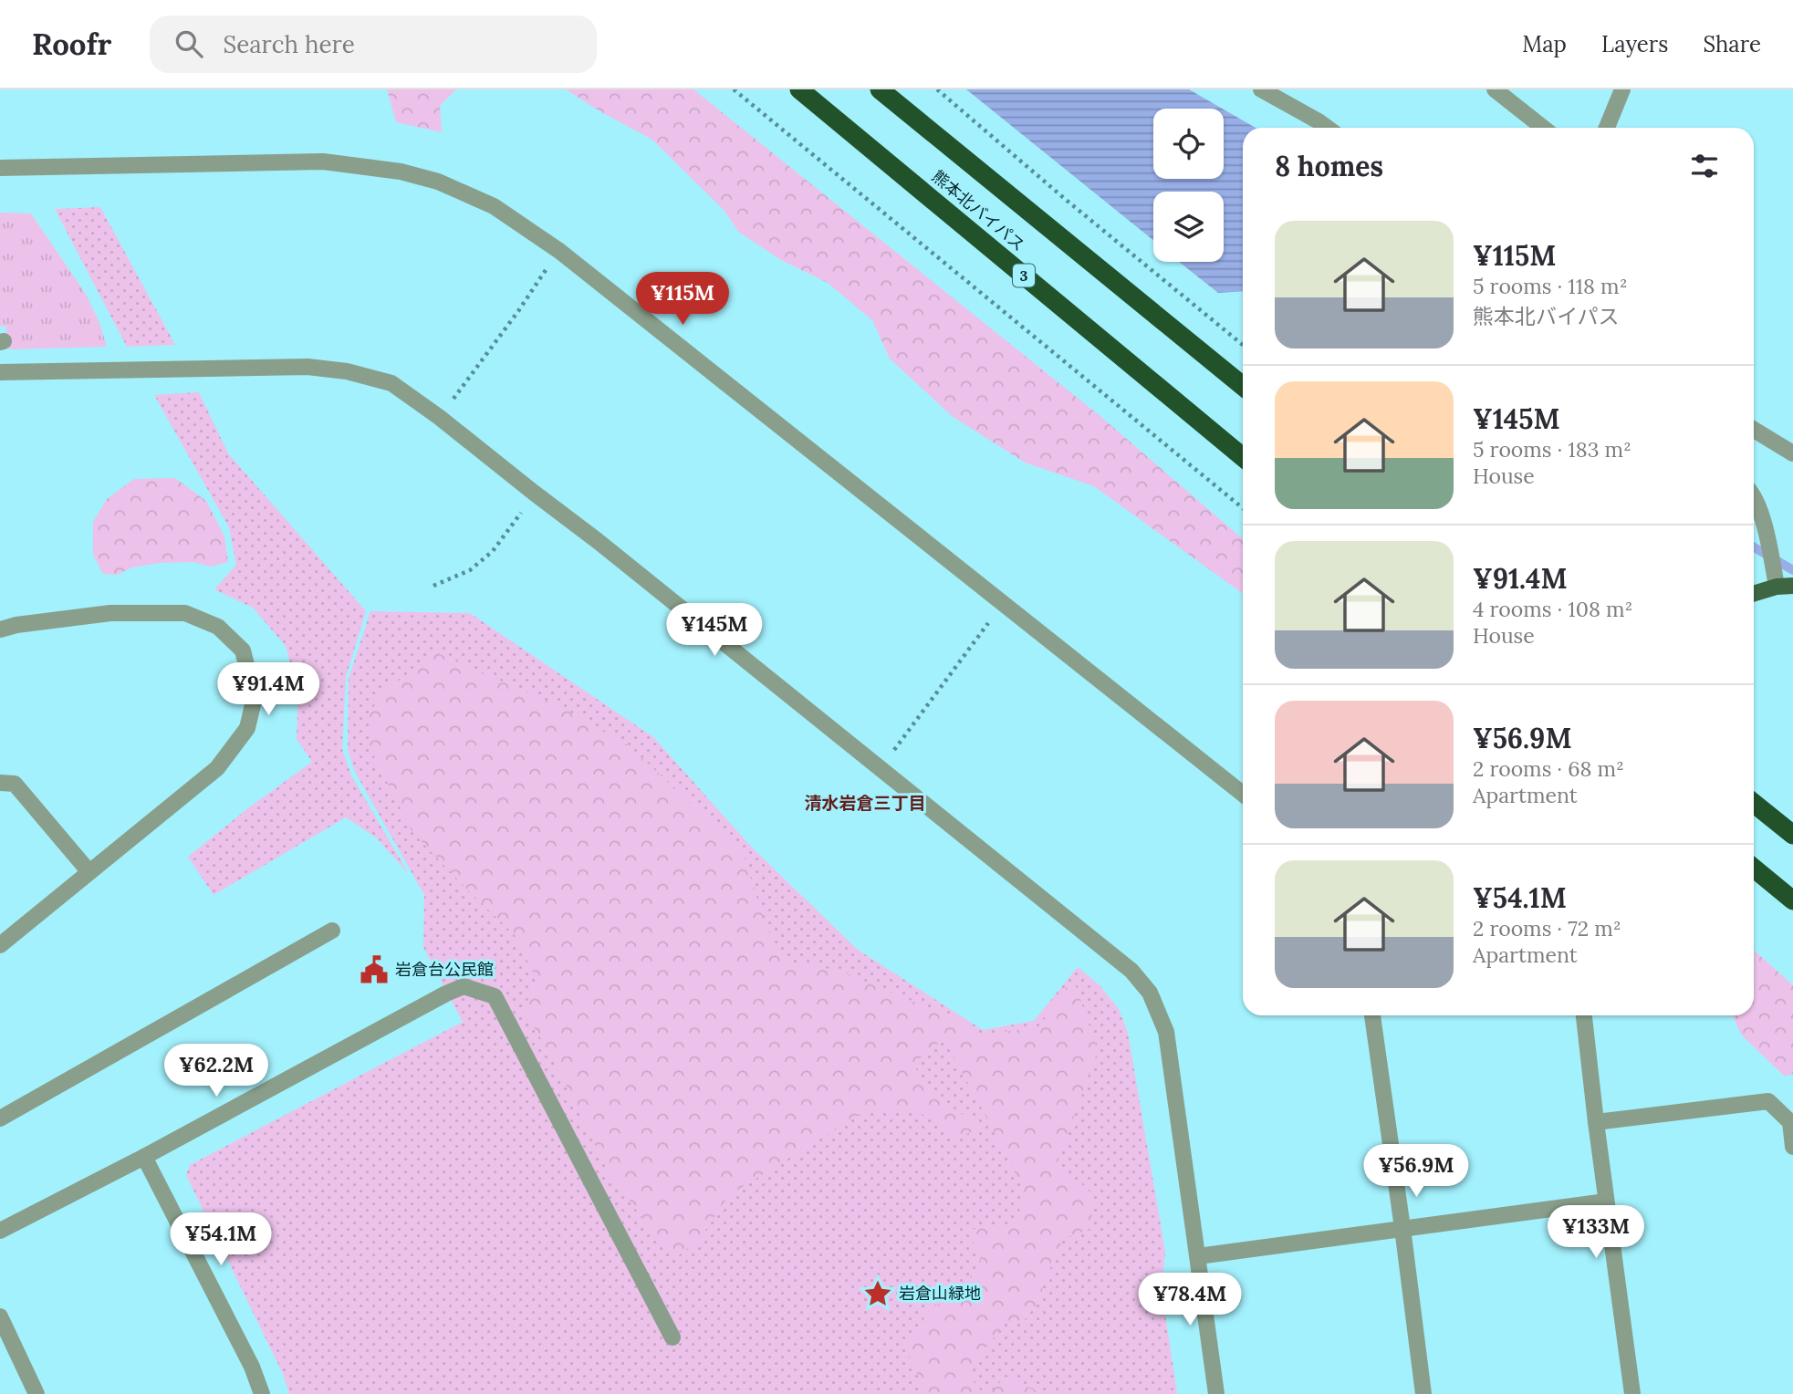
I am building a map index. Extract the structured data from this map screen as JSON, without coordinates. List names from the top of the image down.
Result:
{
  "streets": {
    "highway": ["熊本北バイパス", "3"]
  },
  "districts": ["清水岩倉三丁目"],
  "places": {
    "public building": ["岩倉台公民館"],
    "place": ["岩倉山緑地"]
  },
  "page": {
    "header": "Roofr",
    "search": "Search here",
    "nav": ["Map", "Layers", "Share"],
    "heading": "8 homes",
    "list": [
      {
        "name": "¥115M",
        "note": "5 rooms · 118 m² · 熊本北バイパス"
      },
      {
        "name": "¥145M",
        "note": "5 rooms · 183 m² · House"
      },
      {
        "name": "¥91.4M",
        "note": "4 rooms · 108 m² · House"
      },
      {
        "name": "¥56.9M",
        "note": "2 rooms · 68 m² · Apartment"
      },
      {
        "name": "¥54.1M",
        "note": "2 rooms · 72 m² · Apartment"
      }
    ],
    "price": [
      "¥115M",
      "¥145M",
      "¥91.4M",
      "¥62.2M",
      "¥56.9M",
      "¥133M",
      "¥54.1M",
      "¥78.4M"
    ]
  }
}
